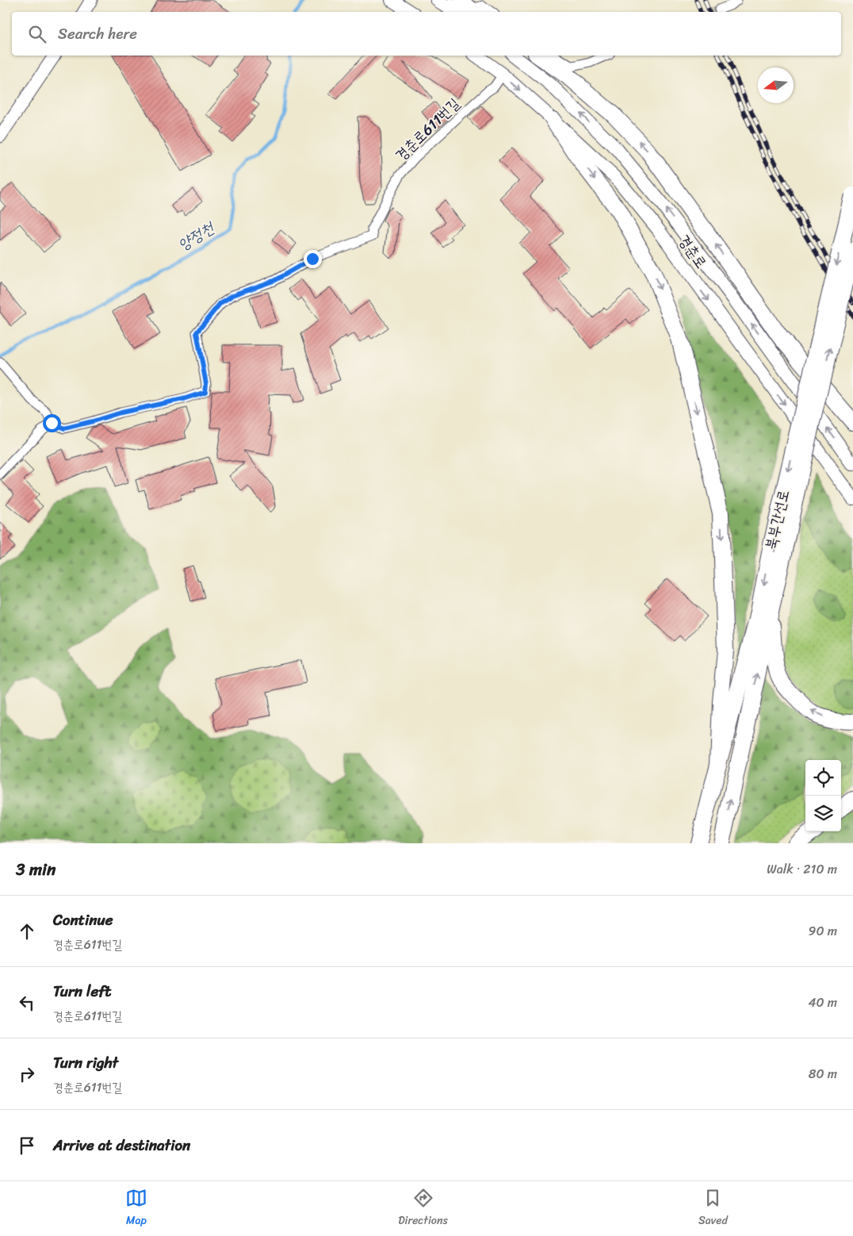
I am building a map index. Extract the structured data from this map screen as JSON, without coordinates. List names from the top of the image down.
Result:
{
  "streets": {
    "highway": ["북부간선로"],
    "main road": ["경춘로"],
    "street": ["경춘로611번길"]
  },
  "crossings": [
    ["경춘로611번길", "경춘로"]
  ],
  "water": ["양정천"],
  "north": "left",
  "page": {
    "search": "Search here",
    "heading": ["3 min", "Walk · 210 m"],
    "list": [
      ["Continue", "경춘로611번길", "90 m"],
      ["Turn left", "경춘로611번길", "40 m"],
      ["Turn right", "경춘로611번길", "80 m"],
      "Arrive at destination"
    ],
    "nav": ["Map", "Directions", "Saved"]
  }
}
